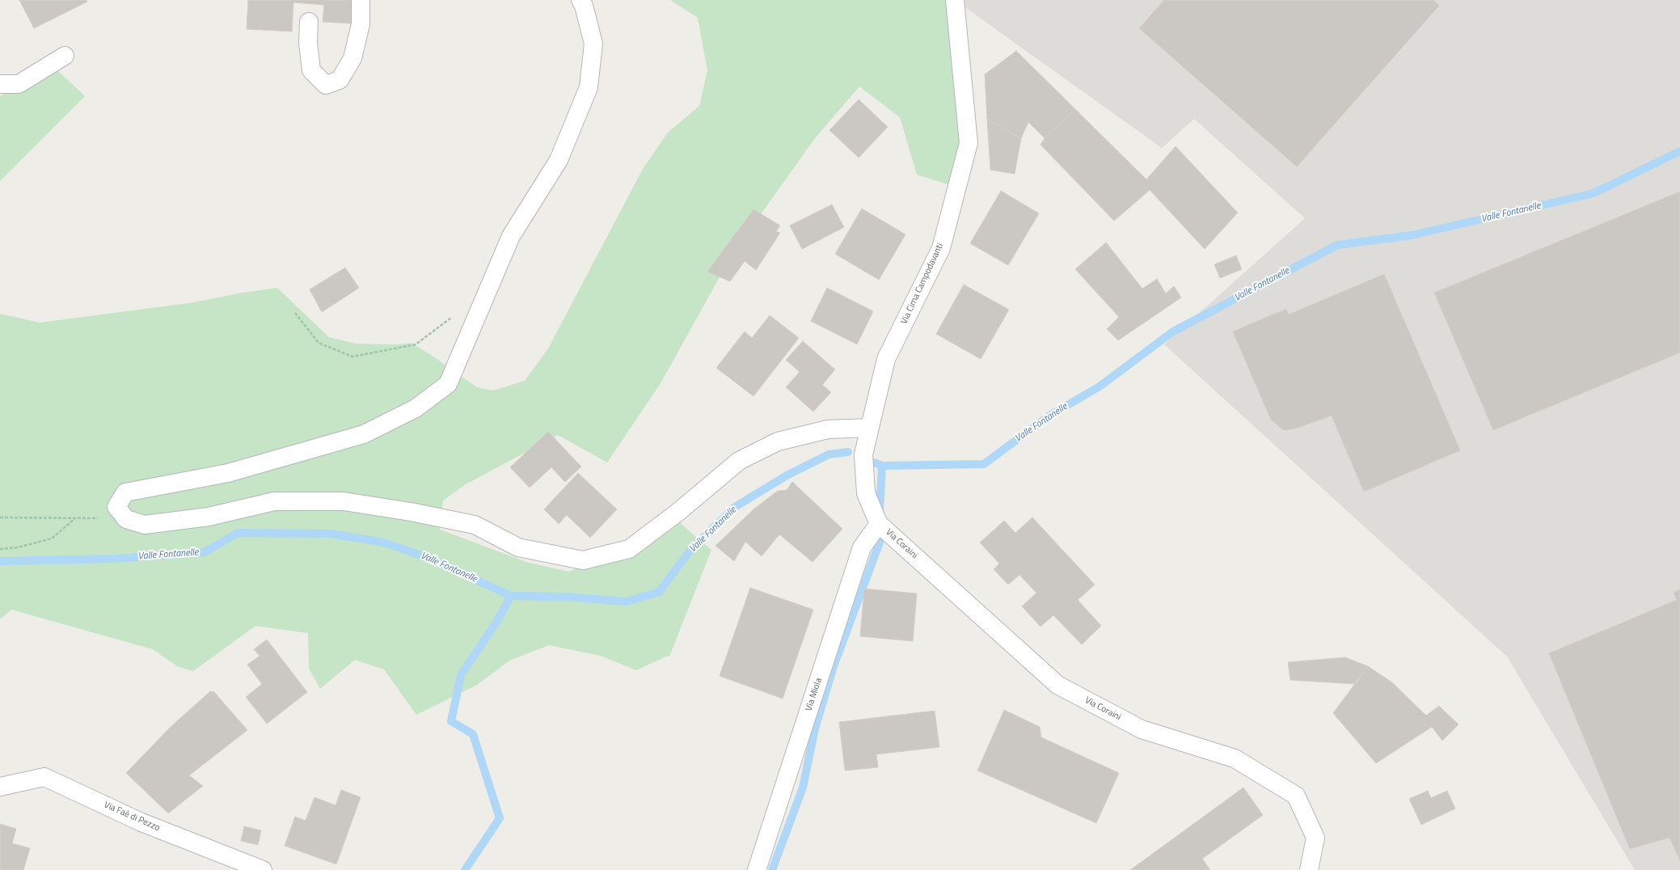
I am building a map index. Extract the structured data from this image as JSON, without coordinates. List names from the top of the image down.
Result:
{
  "streets": {
    "street": [
      "Via Cima Campodavanti",
      "Via Coraini",
      "Via Miola",
      "Via Faè di Pezzo"
    ]
  },
  "crossings": [
    ["Via Cima Campodavanti", "Via Coraini"],
    ["Via Cima Campodavanti", "Via Miola"],
    ["Via Coraini", "Via Miola"]
  ],
  "water": ["Valle Fontanelle"]
}
